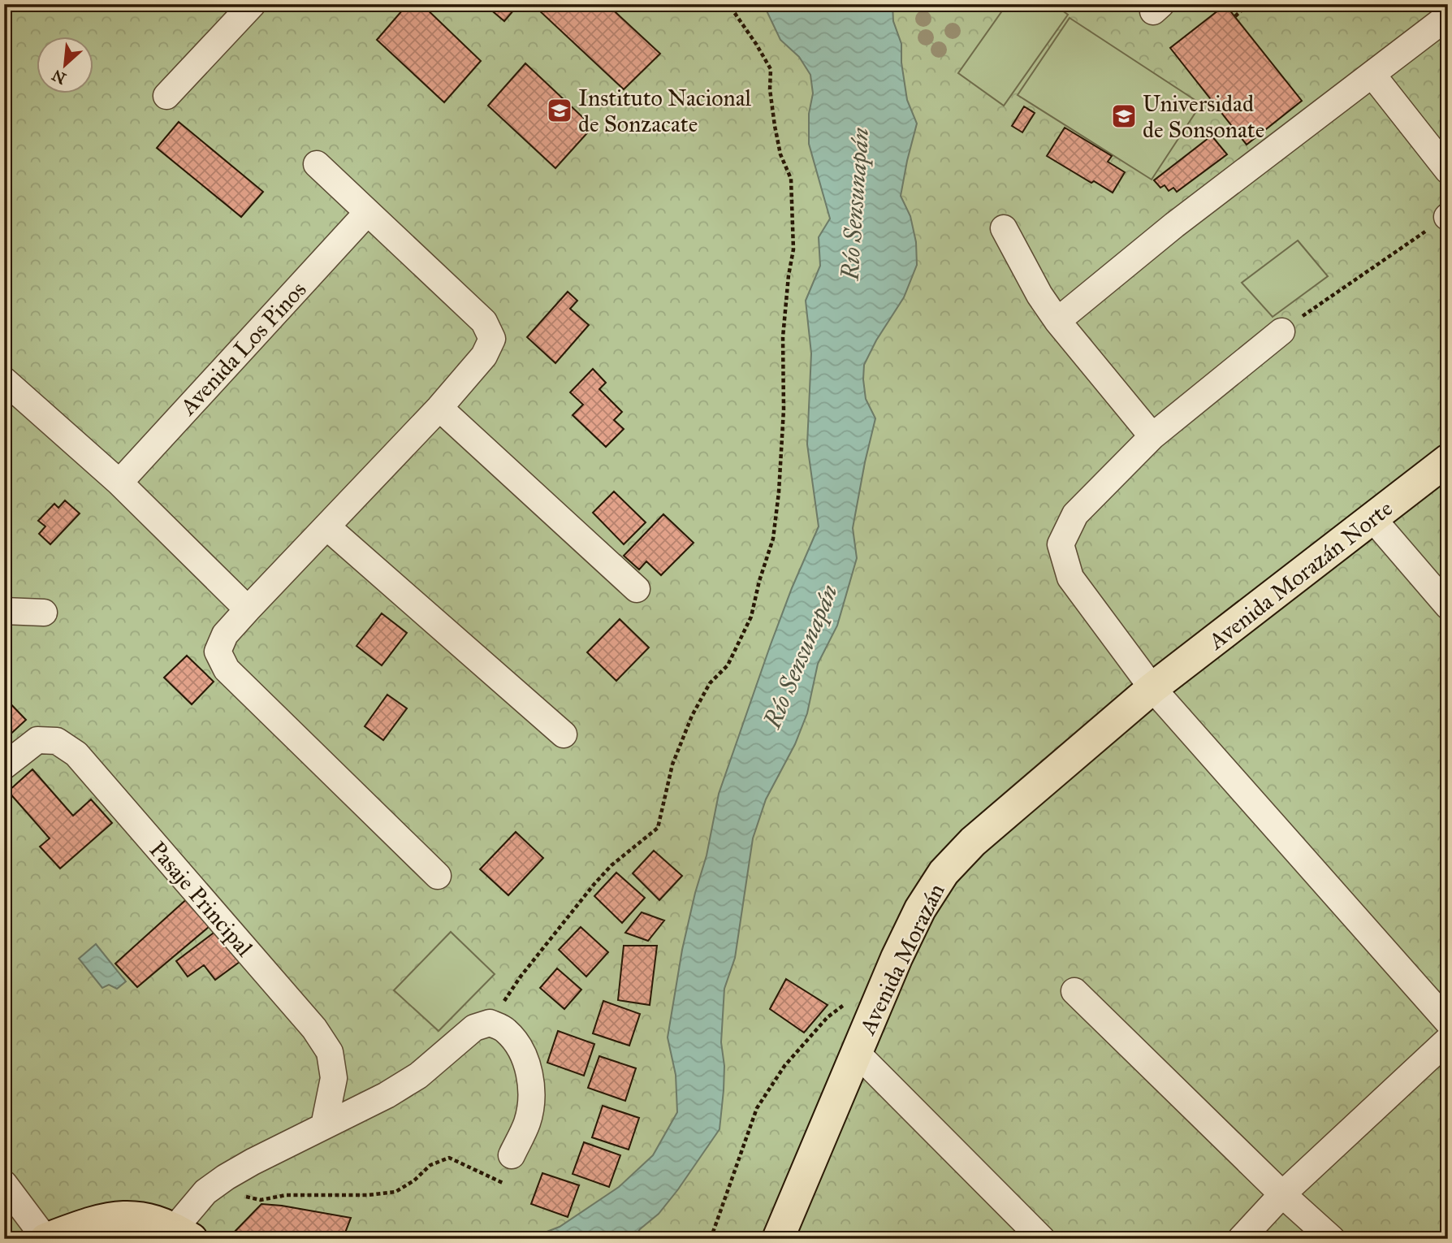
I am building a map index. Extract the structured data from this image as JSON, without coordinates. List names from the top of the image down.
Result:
{
  "streets": {
    "main road": ["Avenida Morazán Norte", "Avenida Morazán"],
    "street": ["Avenida Los Pinos", "Pasaje Principal"]
  },
  "crossings": [
    ["Avenida Morazán Norte", "Avenida Morazán"]
  ],
  "water": ["Río Sensunapán"],
  "places": {
    "school or university": ["Instituto Nacional de Sonzacate", "Universidad de Sonsonate"]
  },
  "north": "bottom left"
}
